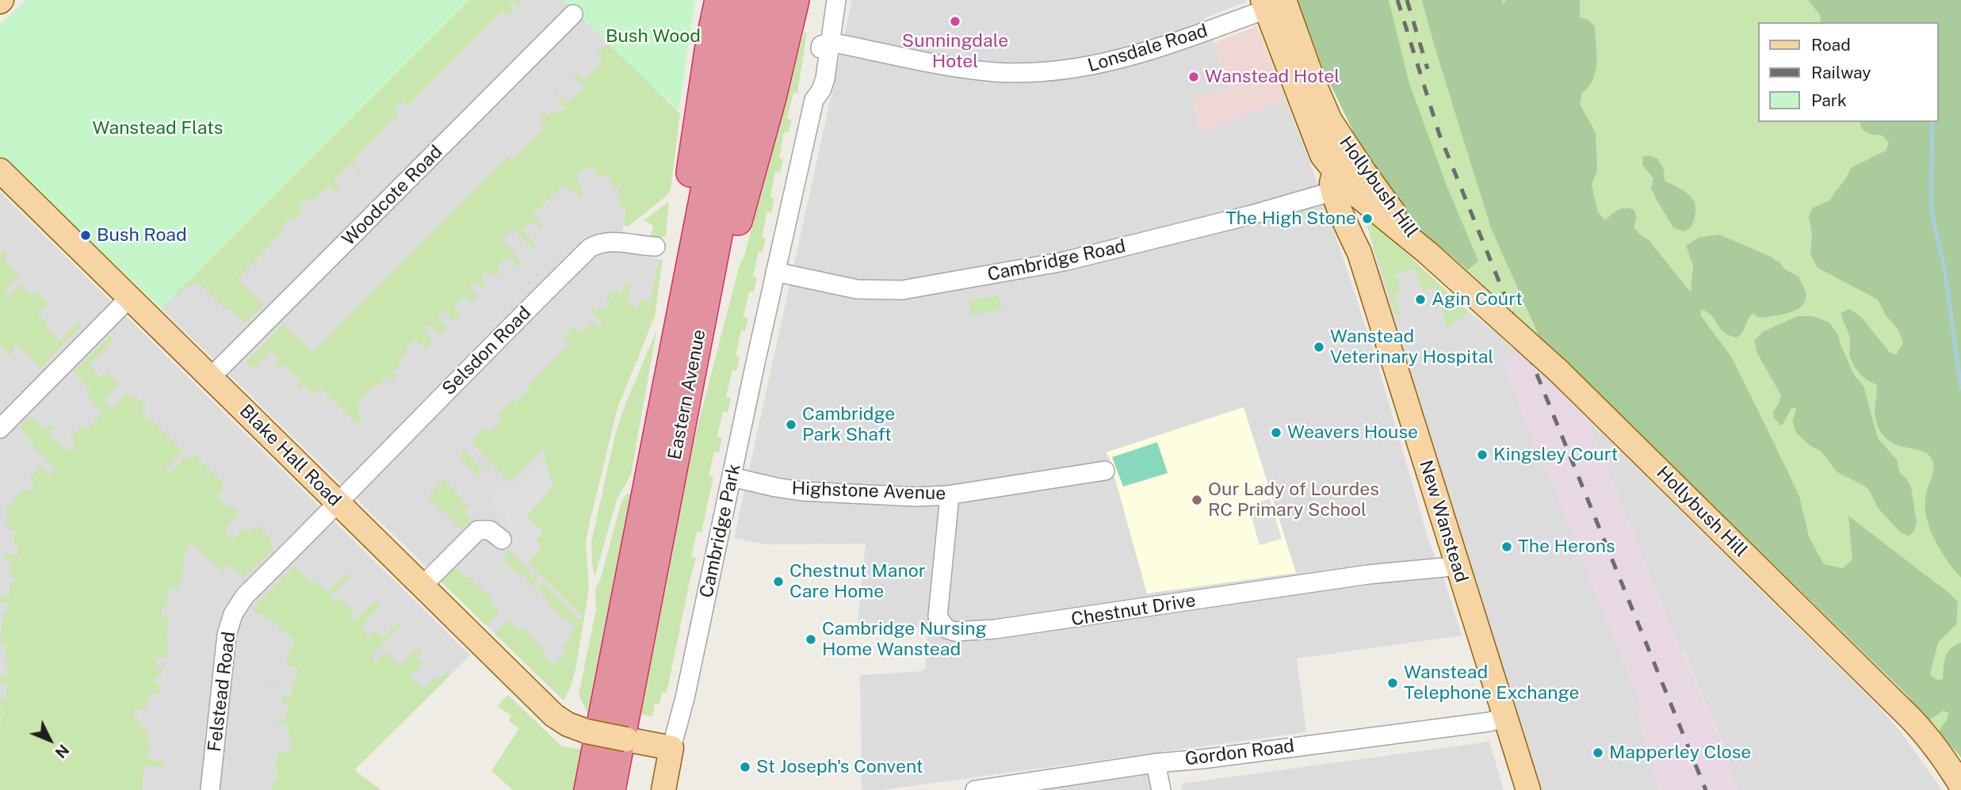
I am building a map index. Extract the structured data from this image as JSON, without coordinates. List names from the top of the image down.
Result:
{
  "streets": {
    "highway": ["Eastern Avenue"],
    "main road": [
      "Hollybush Hill",
      "Blake Hall Road",
      "New Wanstead",
      "Cambridge Park"
    ],
    "street": [
      "Lonsdale Road",
      "Woodcote Road",
      "Cambridge Road",
      "Selsdon Road",
      "Highstone Avenue",
      "Chestnut Drive",
      "Felstead Road",
      "Gordon Road"
    ]
  },
  "crossings": [
    ["Lonsdale Road", "Hollybush Hill"],
    ["Lonsdale Road", "Cambridge Park"],
    ["Hollybush Hill", "Cambridge Road"],
    ["Hollybush Hill", "New Wanstead"],
    ["Woodcote Road", "Blake Hall Road"],
    ["Cambridge Road", "New Wanstead"],
    ["Cambridge Road", "Cambridge Park"],
    ["Selsdon Road", "Blake Hall Road"],
    ["Selsdon Road", "Felstead Road"],
    ["Blake Hall Road", "Cambridge Park"],
    ["Blake Hall Road", "Felstead Road"],
    ["Highstone Avenue", "Cambridge Park"],
    ["Highstone Avenue", "Chestnut Drive"],
    ["New Wanstead", "Chestnut Drive"],
    ["New Wanstead", "Gordon Road"]
  ],
  "parks": ["Bush Wood", "Wanstead Flats"],
  "places": [
    "Sunningdale Hotel",
    "Wanstead Hotel",
    "The High Stone",
    "Bush Road",
    "Agin Court",
    "Wanstead Veterinary Hospital",
    "Cambridge Park Shaft",
    "Weavers House",
    "Kingsley Court",
    "Our Lady of Lourdes RC Primary School",
    "The Herons",
    "Chestnut Manor Care Home",
    "Cambridge Nursing Home Wanstead",
    "Wanstead Telephone Exchange",
    "Mapperley Close",
    "St Joseph's Convent"
  ],
  "legend": ["Road", "Railway", "Park"],
  "north": "bottom right"
}
